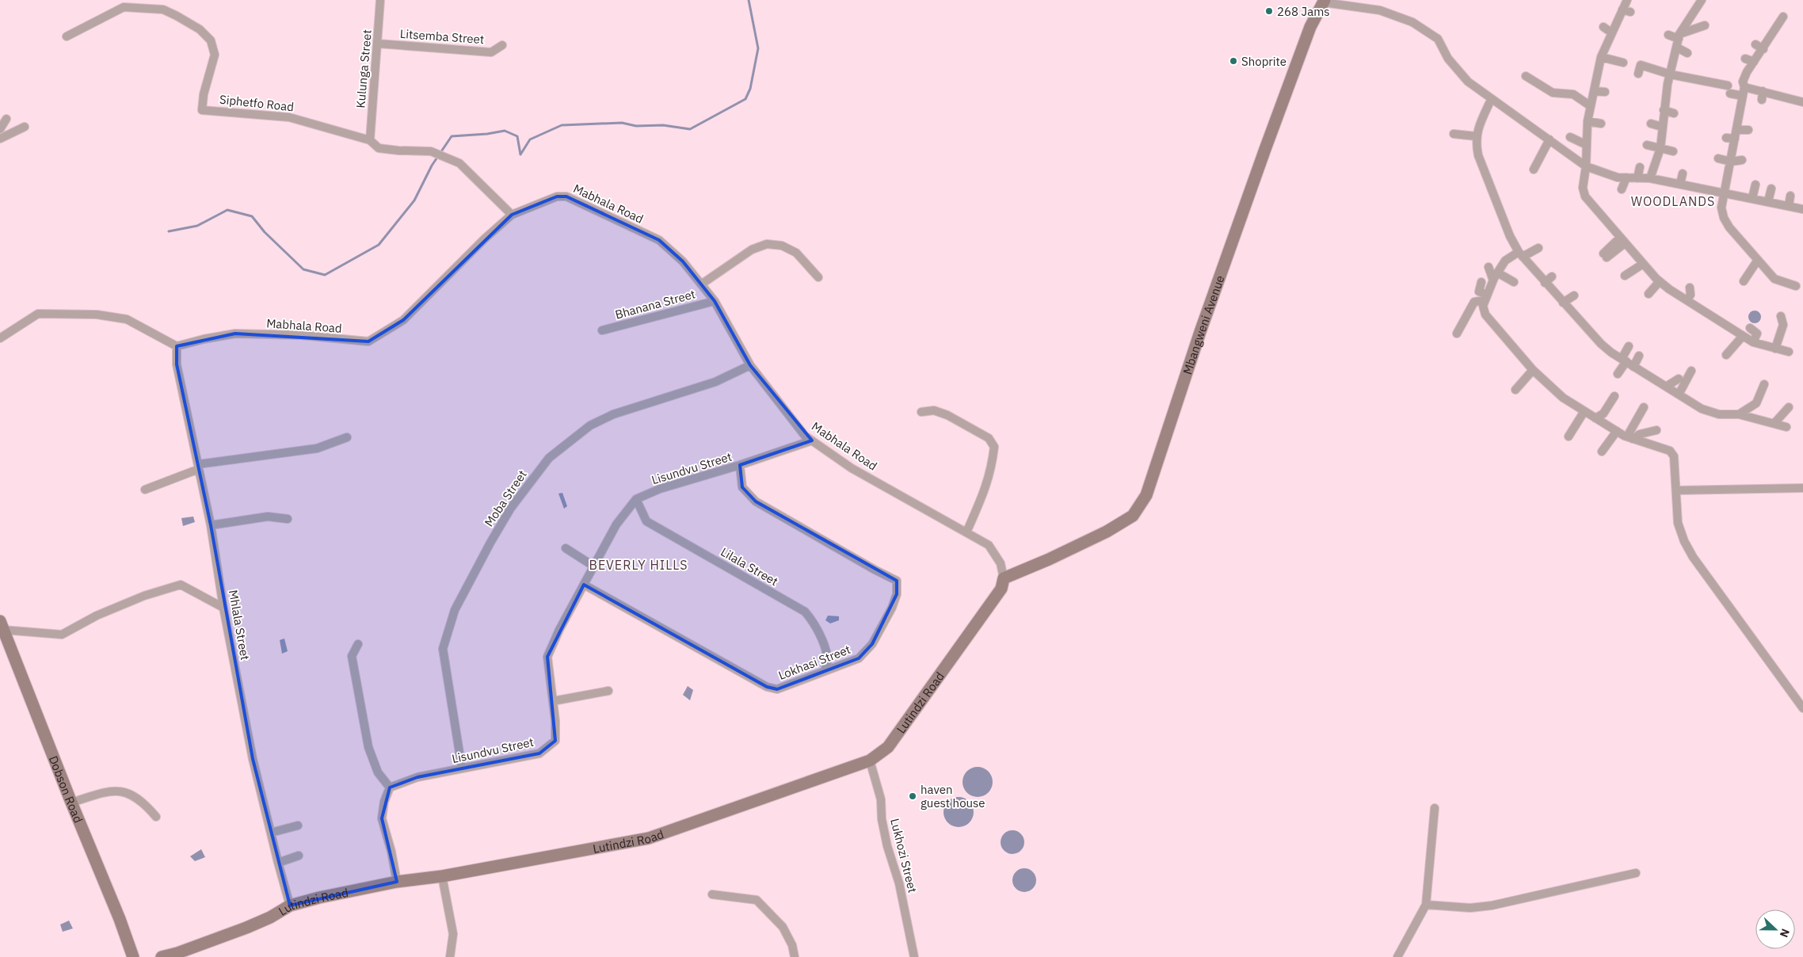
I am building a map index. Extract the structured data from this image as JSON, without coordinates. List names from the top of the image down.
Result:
{
  "streets": {
    "street": [
      "Litsemba Street",
      "Kulunga Street",
      "Siphetfo Road",
      "Mabhala Road",
      "Bhanana Street",
      "Mbangweni Avenue",
      "Lisundvu Street",
      "Moba Street",
      "Lilala Street",
      "Mhlala Street",
      "Lokhasi Street",
      "Lutindzi Road",
      "Dobson Road",
      "Lukhozi Street"
    ]
  },
  "crossings": [
    ["Litsemba Street", "Kulunga Street"],
    ["Kulunga Street", "Siphetfo Road"],
    ["Siphetfo Road", "Mabhala Road"],
    ["Mabhala Road", "Bhanana Street"],
    ["Mabhala Road", "Mbangweni Avenue"],
    ["Mabhala Road", "Lisundvu Street"],
    ["Mabhala Road", "Moba Street"],
    ["Mabhala Road", "Mhlala Street"],
    ["Mabhala Road", "Lutindzi Road"],
    ["Mbangweni Avenue", "Lutindzi Road"],
    ["Lisundvu Street", "Moba Street"],
    ["Lisundvu Street", "Lilala Street"],
    ["Lisundvu Street", "Lokhasi Street"],
    ["Lilala Street", "Lokhasi Street"],
    ["Mhlala Street", "Lutindzi Road"],
    ["Lutindzi Road", "Lukhozi Street"]
  ],
  "districts": ["WOODLANDS", "BEVERLY HILLS"],
  "places": ["268 Jams", "Shoprite", "haven guest house"],
  "north": "right"
}
